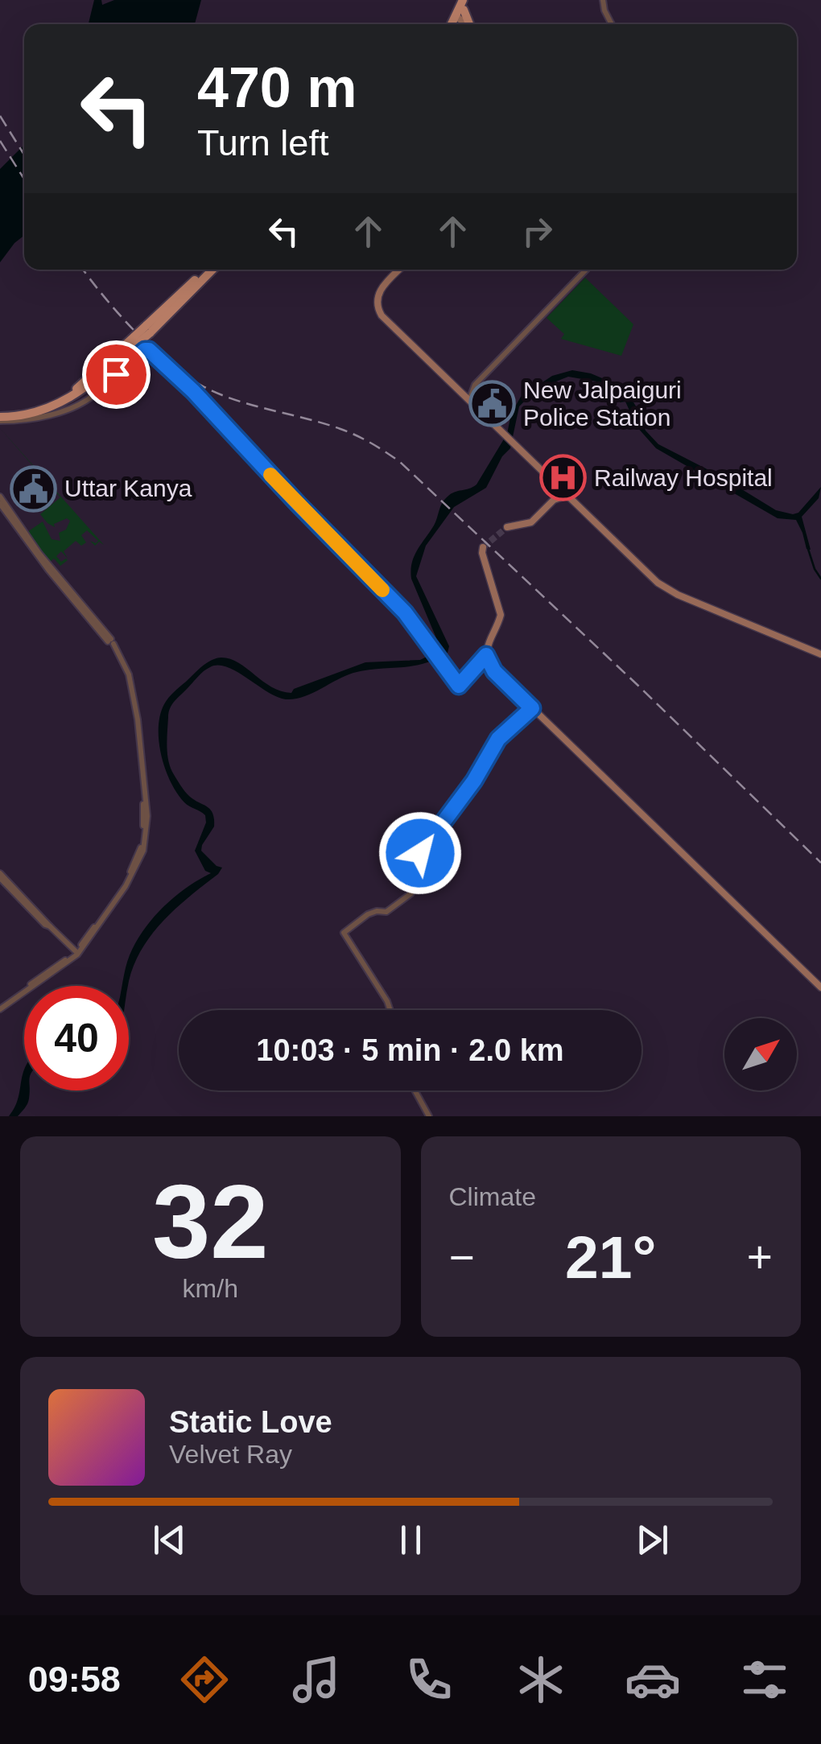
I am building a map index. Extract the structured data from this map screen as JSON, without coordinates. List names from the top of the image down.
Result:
{
  "places": {
    "public building": ["New Jalpaiguri Police Station", "Uttar Kanya"],
    "hospital": ["Railway Hospital"]
  },
  "north": "top right",
  "page": {
    "turn": ["470 m", "Turn left"],
    "limit": "40",
    "trip": "10:03 · 5 min · 2.0 km",
    "tile": [
      ["32", "km/h"],
      "Climate"
    ],
    "heat": ["−", "21°", "+"],
    "song": ["Static Love", "Velvet Ray"],
    "tabs": "09:58"
  }
}
